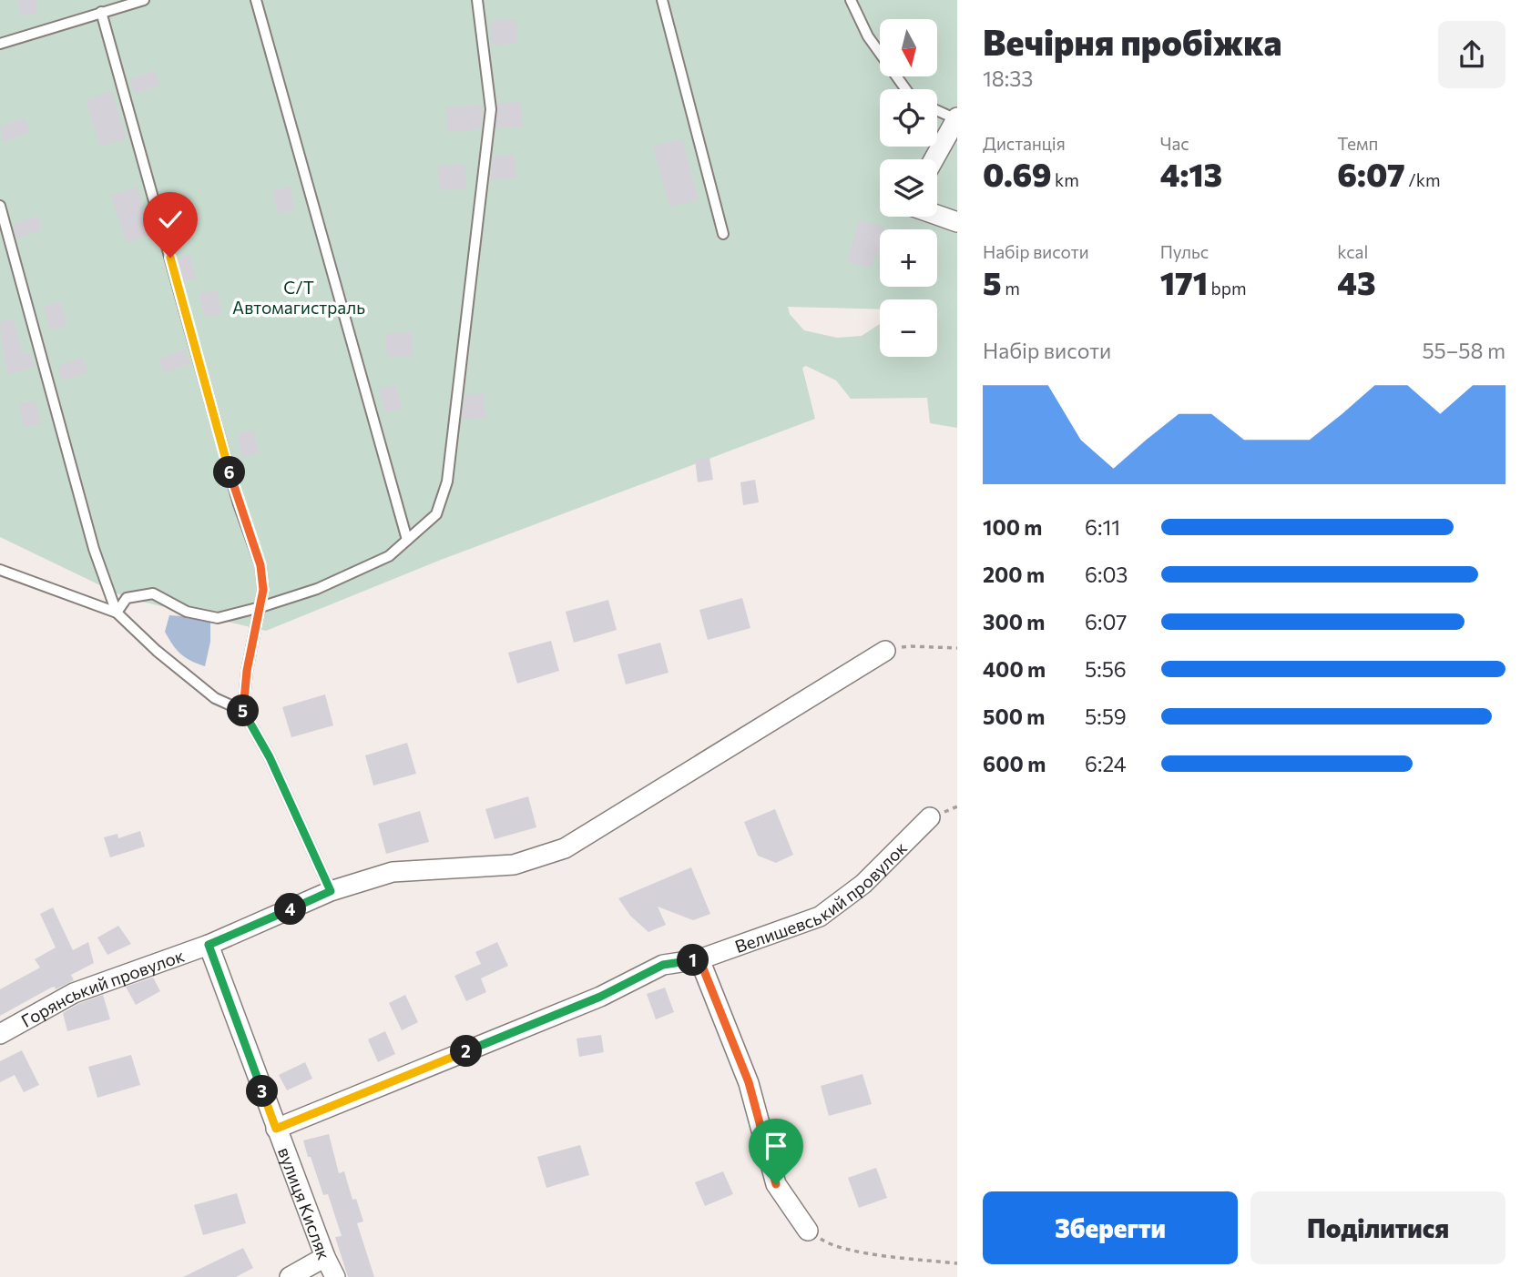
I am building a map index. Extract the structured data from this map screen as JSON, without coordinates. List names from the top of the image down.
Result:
{
  "streets": {
    "street": ["Велишевський провулок", "Горянський провулок", "вулиця Кисляк"]
  },
  "crossings": [
    ["Велишевський провулок", "вулиця Кисляк"],
    ["Горянський провулок", "вулиця Кисляк"]
  ],
  "parks": ["С/Т Автомагистраль"],
  "north": "bottom",
  "page": {
    "heading": ["Вечірня пробіжка", "18:33"],
    "map_buttons": ["+", "−"],
    "stats": [
      ["Дистанція", "0.69 km"],
      ["Час", "4:13"],
      ["Темп", "6:07 /km"],
      ["Набір висоти", "5 m"],
      ["Пульс", "171 bpm"],
      ["kcal", "43"]
    ],
    "chart": ["Набір висоти", "55–58 m"],
    "pins": [
      "6",
      "5",
      "4",
      "1",
      "2",
      "3"
    ],
    "list": [
      {
        "name": "100 m",
        "note": "6:11"
      },
      {
        "name": "200 m",
        "note": "6:03"
      },
      {
        "name": "300 m",
        "note": "6:07"
      },
      {
        "name": "400 m",
        "note": "5:56"
      },
      {
        "name": "500 m",
        "note": "5:59"
      },
      {
        "name": "600 m",
        "note": "6:24"
      }
    ],
    "buttons": ["Зберегти", "Поділитися"]
  }
}
